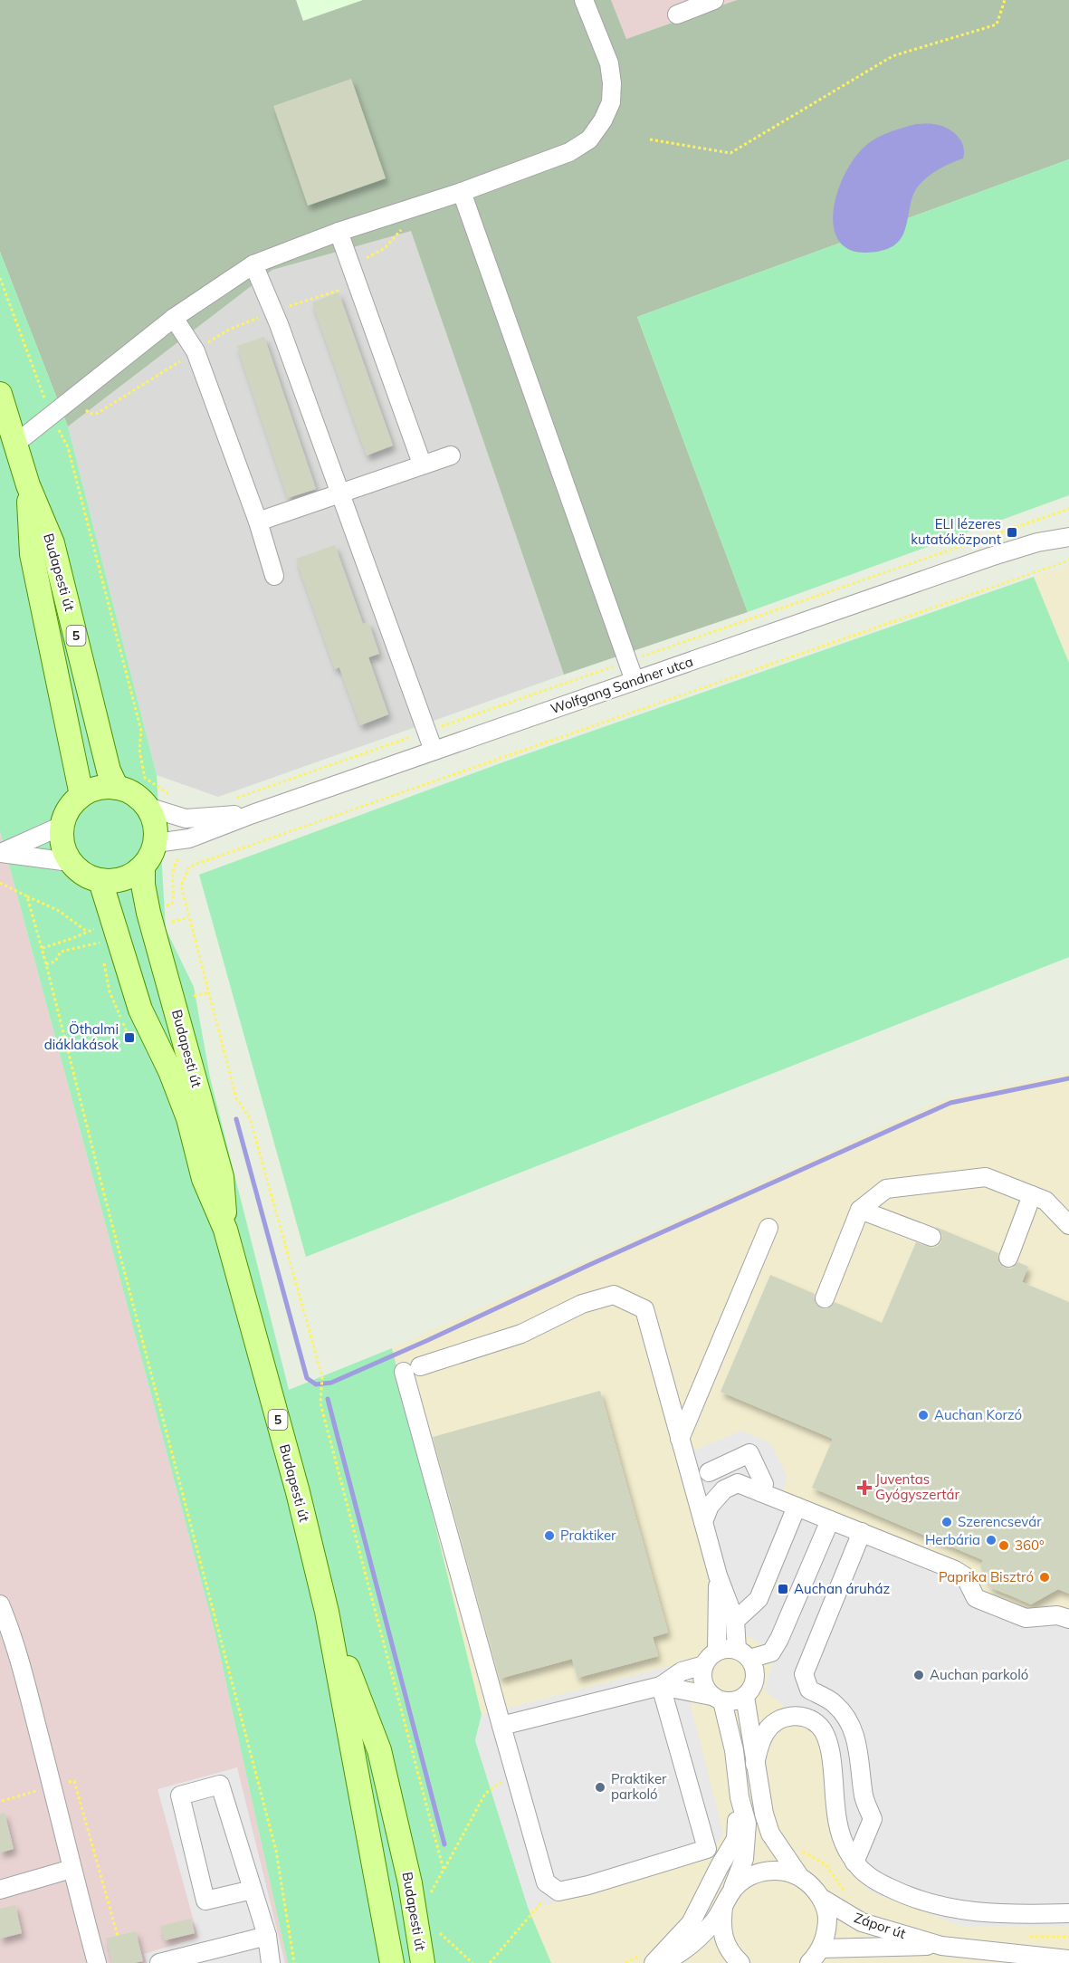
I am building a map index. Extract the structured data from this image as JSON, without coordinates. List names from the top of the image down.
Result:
{
  "streets": {
    "main road": ["Budapesti út", "5"],
    "street": ["Wolfgang Sandner utca", "Zápor út"]
  },
  "crossings": [
    ["Budapesti út", "Wolfgang Sandner utca"]
  ],
  "places": {
    "transit": ["ELI lézeres kutatóközpont", "Öthalmi diáklakások", "Auchan áruház"],
    "other": [
      "Auchan Korzó",
      "Szerencsevár",
      "Praktiker",
      "Herbária",
      "360°",
      "Paprika Bisztró",
      "Auchan parkoló",
      "Praktiker parkoló"
    ],
    "health": ["Juventas Gyógyszertár"]
  }
}
